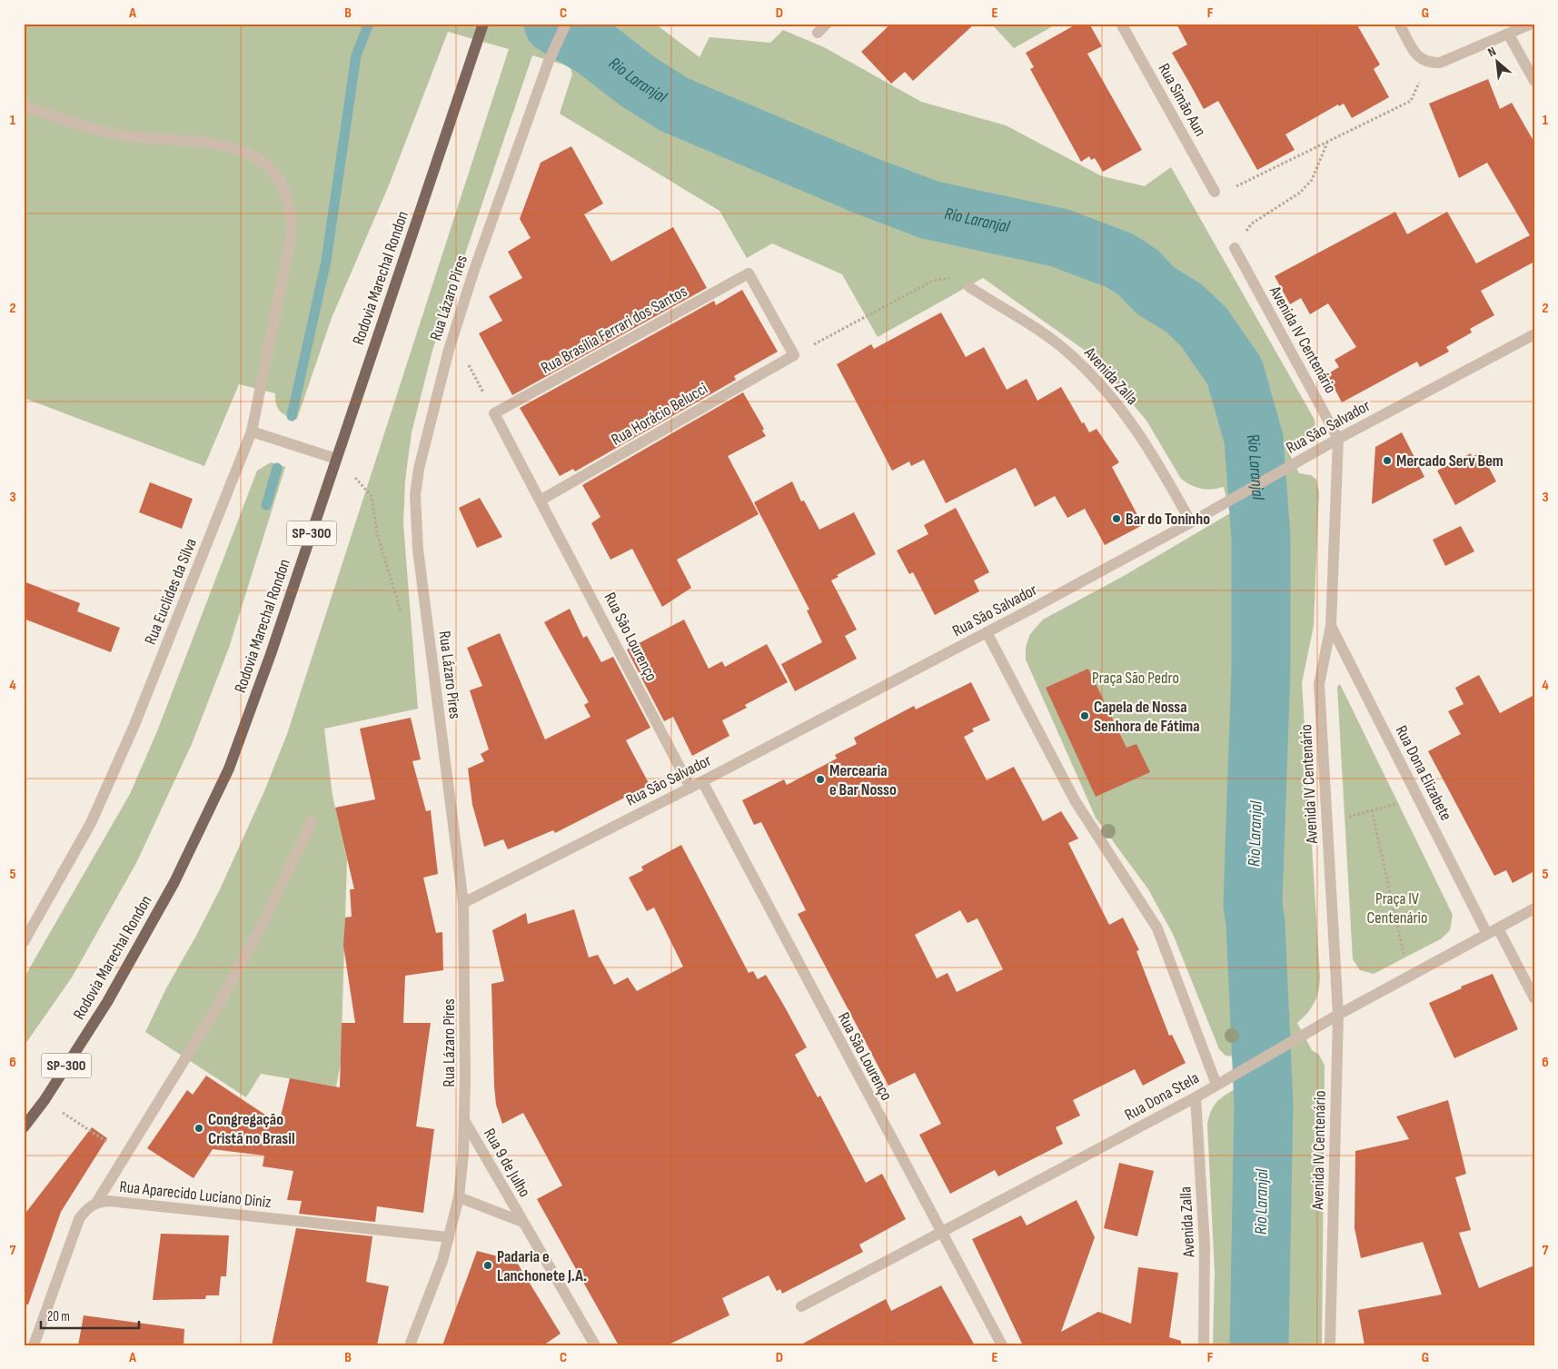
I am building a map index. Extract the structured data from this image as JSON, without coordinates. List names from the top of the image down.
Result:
{
  "streets": {
    "main road": ["Rodovia Marechal Rondon", "SP-300"],
    "street": [
      "Rua Simão Aun",
      "Rua Lázaro Pires",
      "Rua Brasília Ferrari dos Santos",
      "Avenida IV Centenário",
      "Avenida Zalla",
      "Rua Horácio Belucci",
      "Rua São Salvador",
      "Rua Euclides da Silva",
      "Rua São Lourenço",
      "Rua Dona Elizabete",
      "Rua Dona Stela",
      "Rua 9 de Julho",
      "Rua Aparecido Luciano Diniz"
    ]
  },
  "crossings": [
    ["Rua Lázaro Pires", "Rua São Salvador"],
    ["Rua Lázaro Pires", "Rua 9 de Julho"],
    ["Rua Lázaro Pires", "Rua Aparecido Luciano Diniz"],
    ["Rua Brasília Ferrari dos Santos", "Rua Horácio Belucci"],
    ["Rua Brasília Ferrari dos Santos", "Rua São Lourenço"],
    ["Avenida IV Centenário", "Rua São Salvador"],
    ["Avenida IV Centenário", "Rua Dona Elizabete"],
    ["Avenida IV Centenário", "Rua Dona Stela"],
    ["Avenida Zalla", "Rua São Salvador"],
    ["Avenida Zalla", "Rua Dona Stela"],
    ["Rua Horácio Belucci", "Rua São Lourenço"],
    ["Rua São Salvador", "Rua São Lourenço"],
    ["Rua São Lourenço", "Rua Dona Stela"],
    ["Rua Dona Elizabete", "Rua Dona Stela"]
  ],
  "water": ["Rio Laranjal"],
  "parks": ["Praça São Pedro", "Praça IV Centenário"],
  "places": [
    "Mercado Serv Bem",
    "Bar do Toninho",
    "Capela de Nossa Senhora de Fátima",
    "Mercearia e Bar Nosso",
    "Congregação Cristã no Brasil",
    "Padaria e Lanchonete J.A."
  ],
  "scale_bar": "20 m",
  "north": "top left",
  "grid": {
    "columns": [
      "A",
      "B",
      "C",
      "D",
      "E",
      "F",
      "G"
    ],
    "rows": [
      "1",
      "2",
      "3",
      "4",
      "5",
      "6",
      "7"
    ]
  }
}
